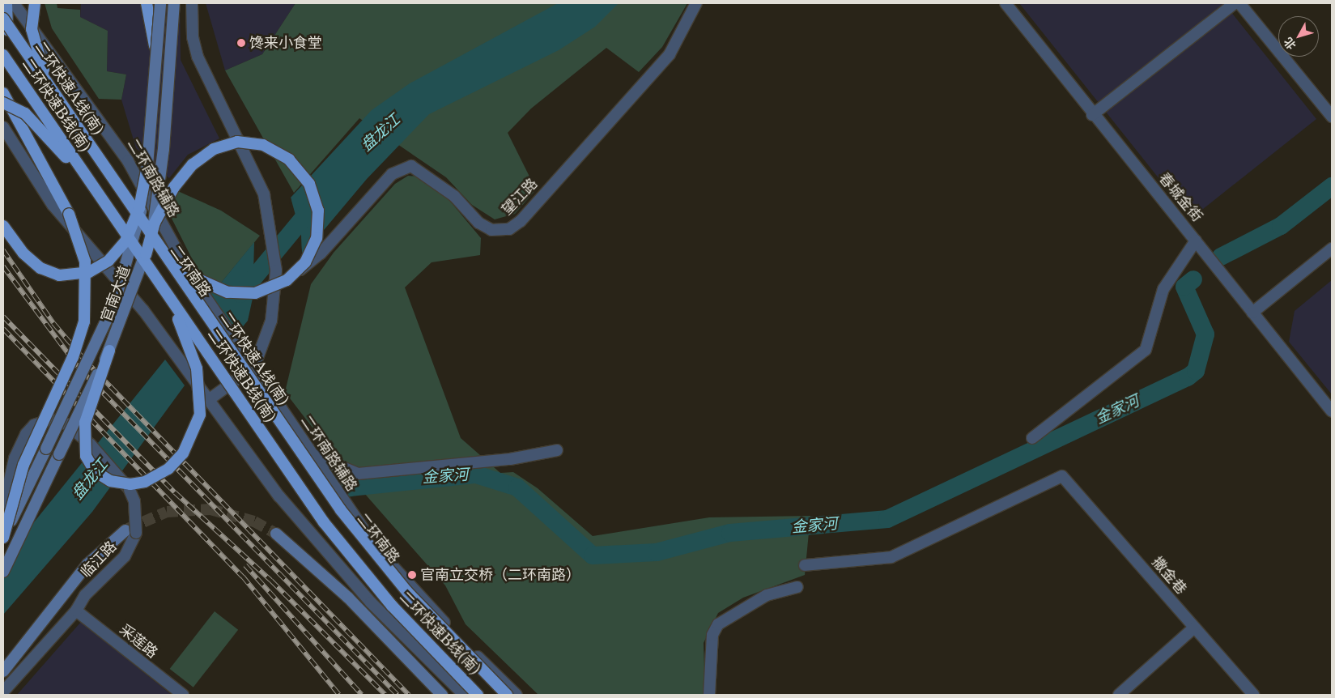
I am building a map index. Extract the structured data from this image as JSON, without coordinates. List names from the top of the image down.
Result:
{
  "streets": {
    "highway": ["二环快速A线(南)", "二环快速B线(南)"],
    "main road": ["二环南路", "官南大道"],
    "street": [
      "二环南路辅路",
      "望江路",
      "春城金街",
      "临江路",
      "撒金巷",
      "采莲路"
    ]
  },
  "crossings": [
    ["二环快速B线(南)", "官南大道"],
    ["临江路", "采莲路"]
  ],
  "water": ["盘龙江", "金家河"],
  "places": ["馋来小食堂", "官南立交桥（二环南路）"],
  "north": "bottom left"
}
